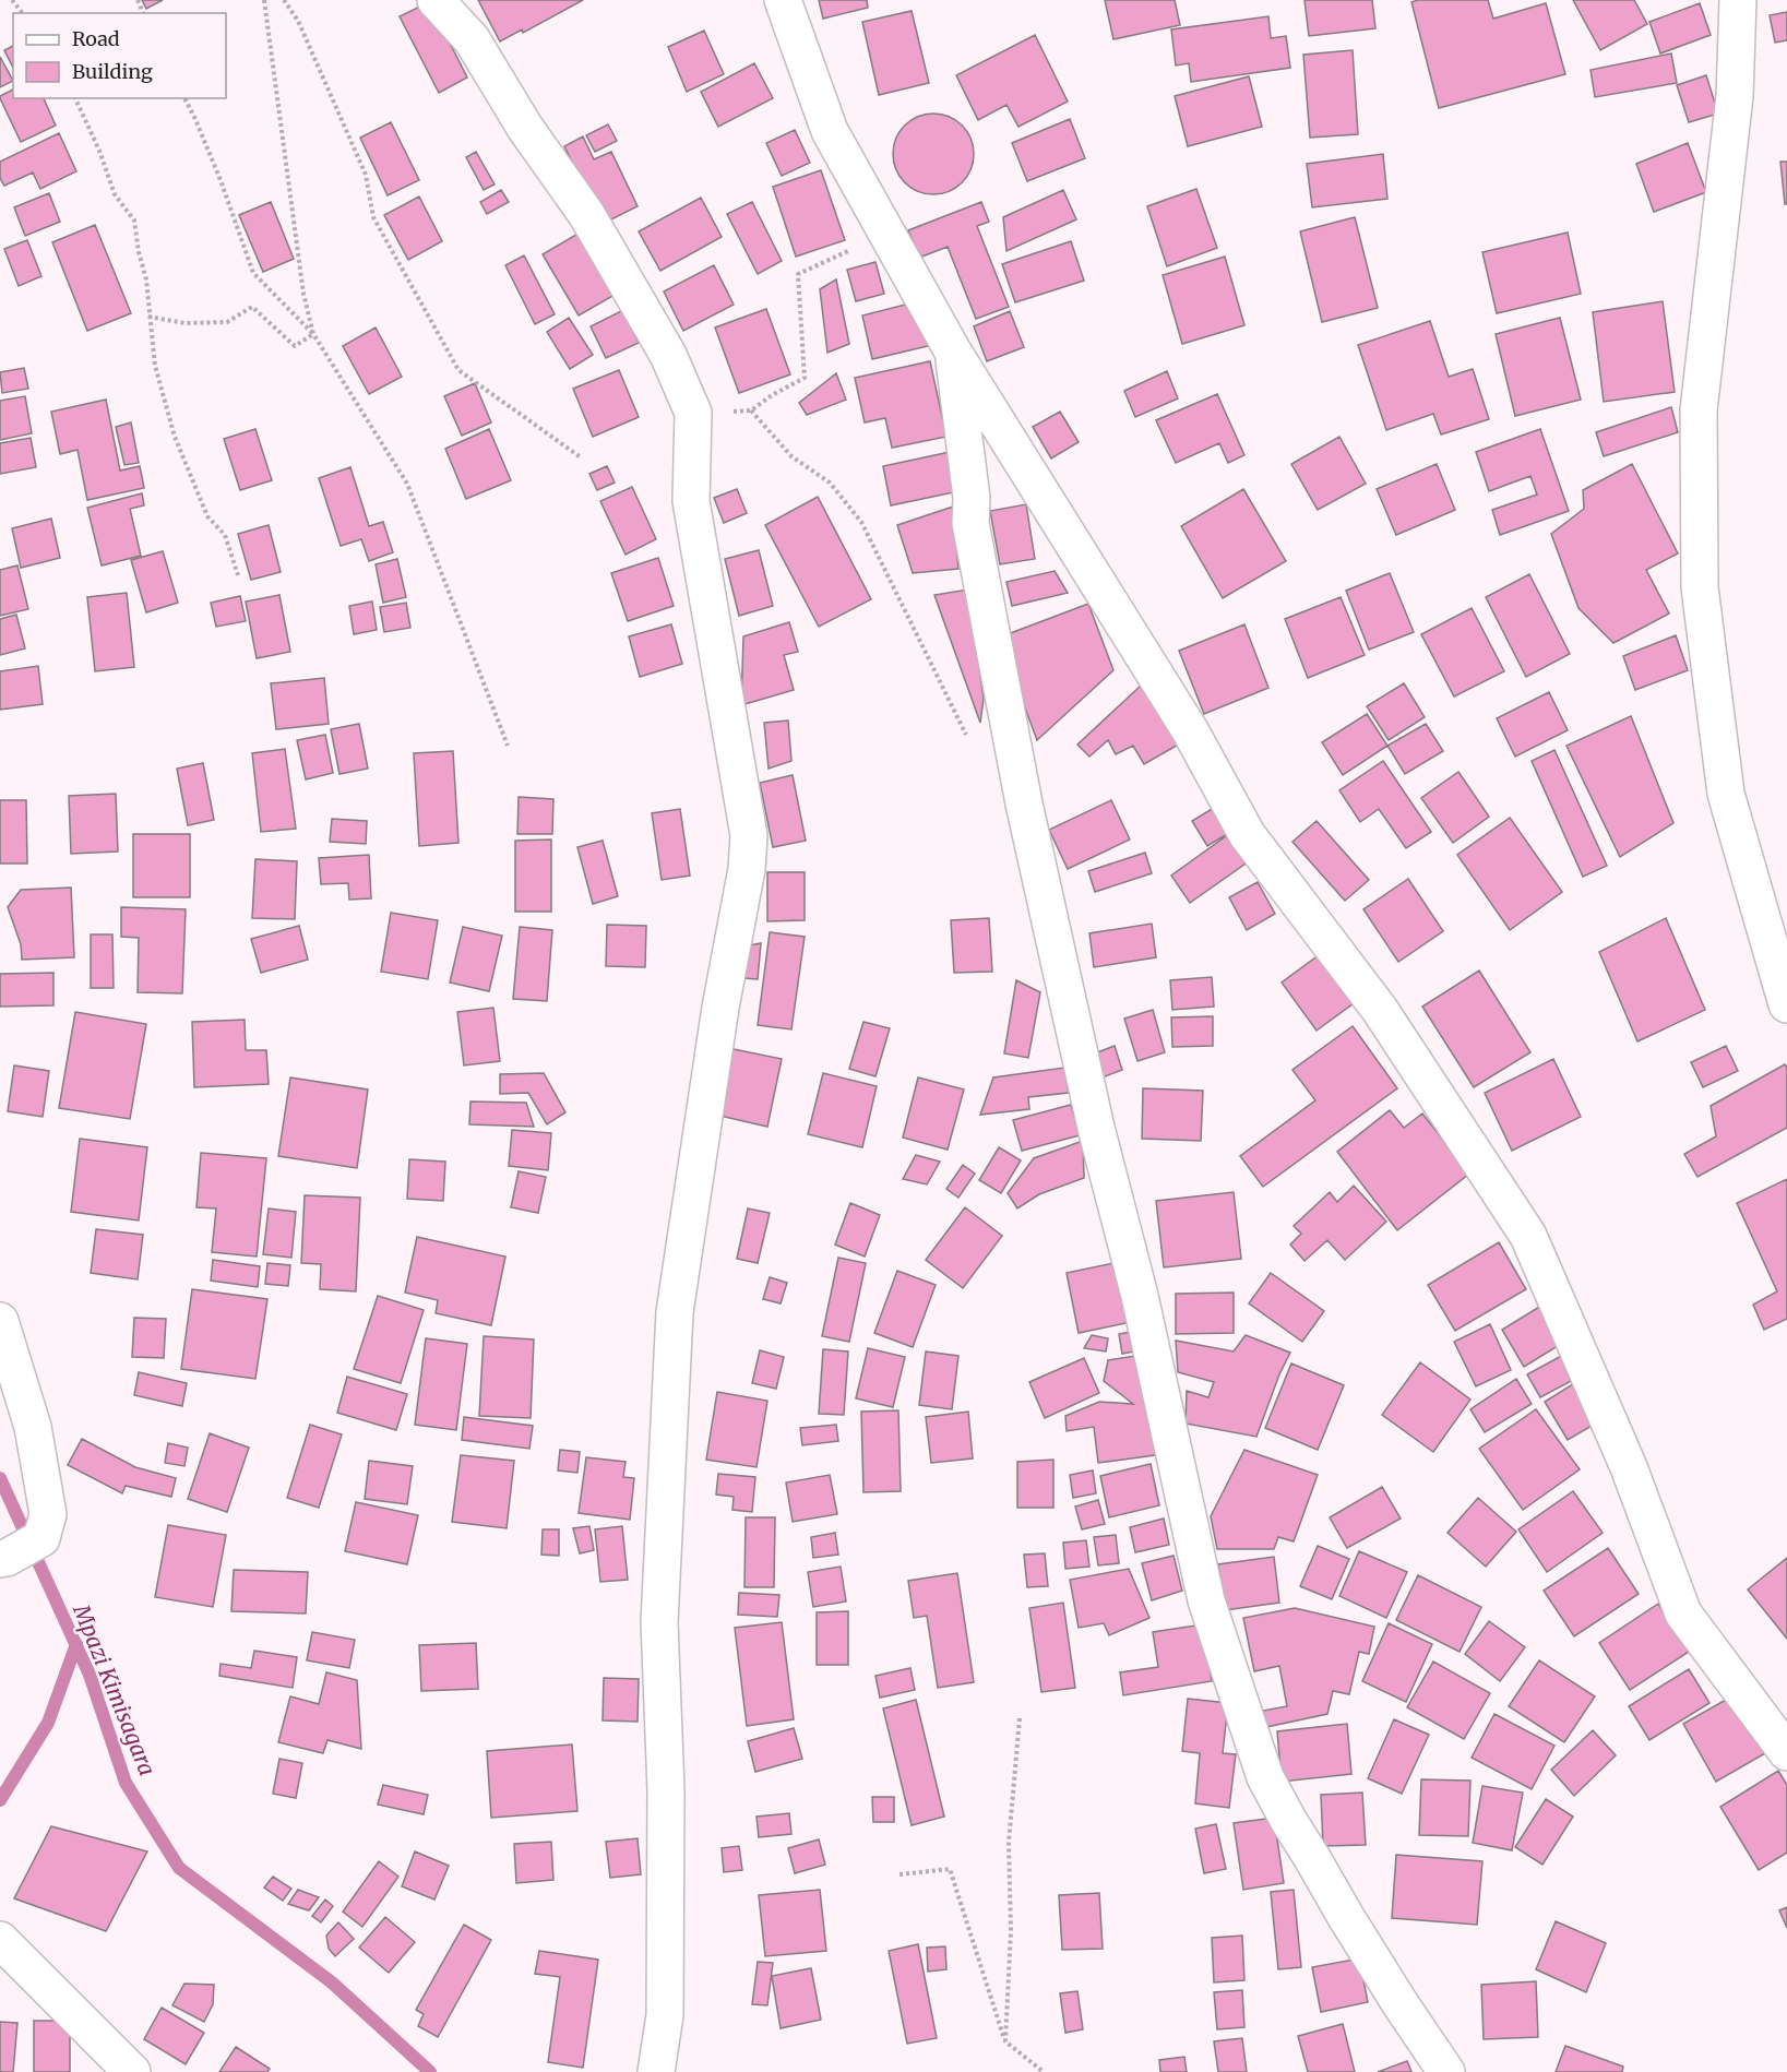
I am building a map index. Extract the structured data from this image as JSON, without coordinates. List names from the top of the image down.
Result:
{
  "water": ["Mpazi Kimisagara"],
  "legend": ["Road", "Building"]
}
